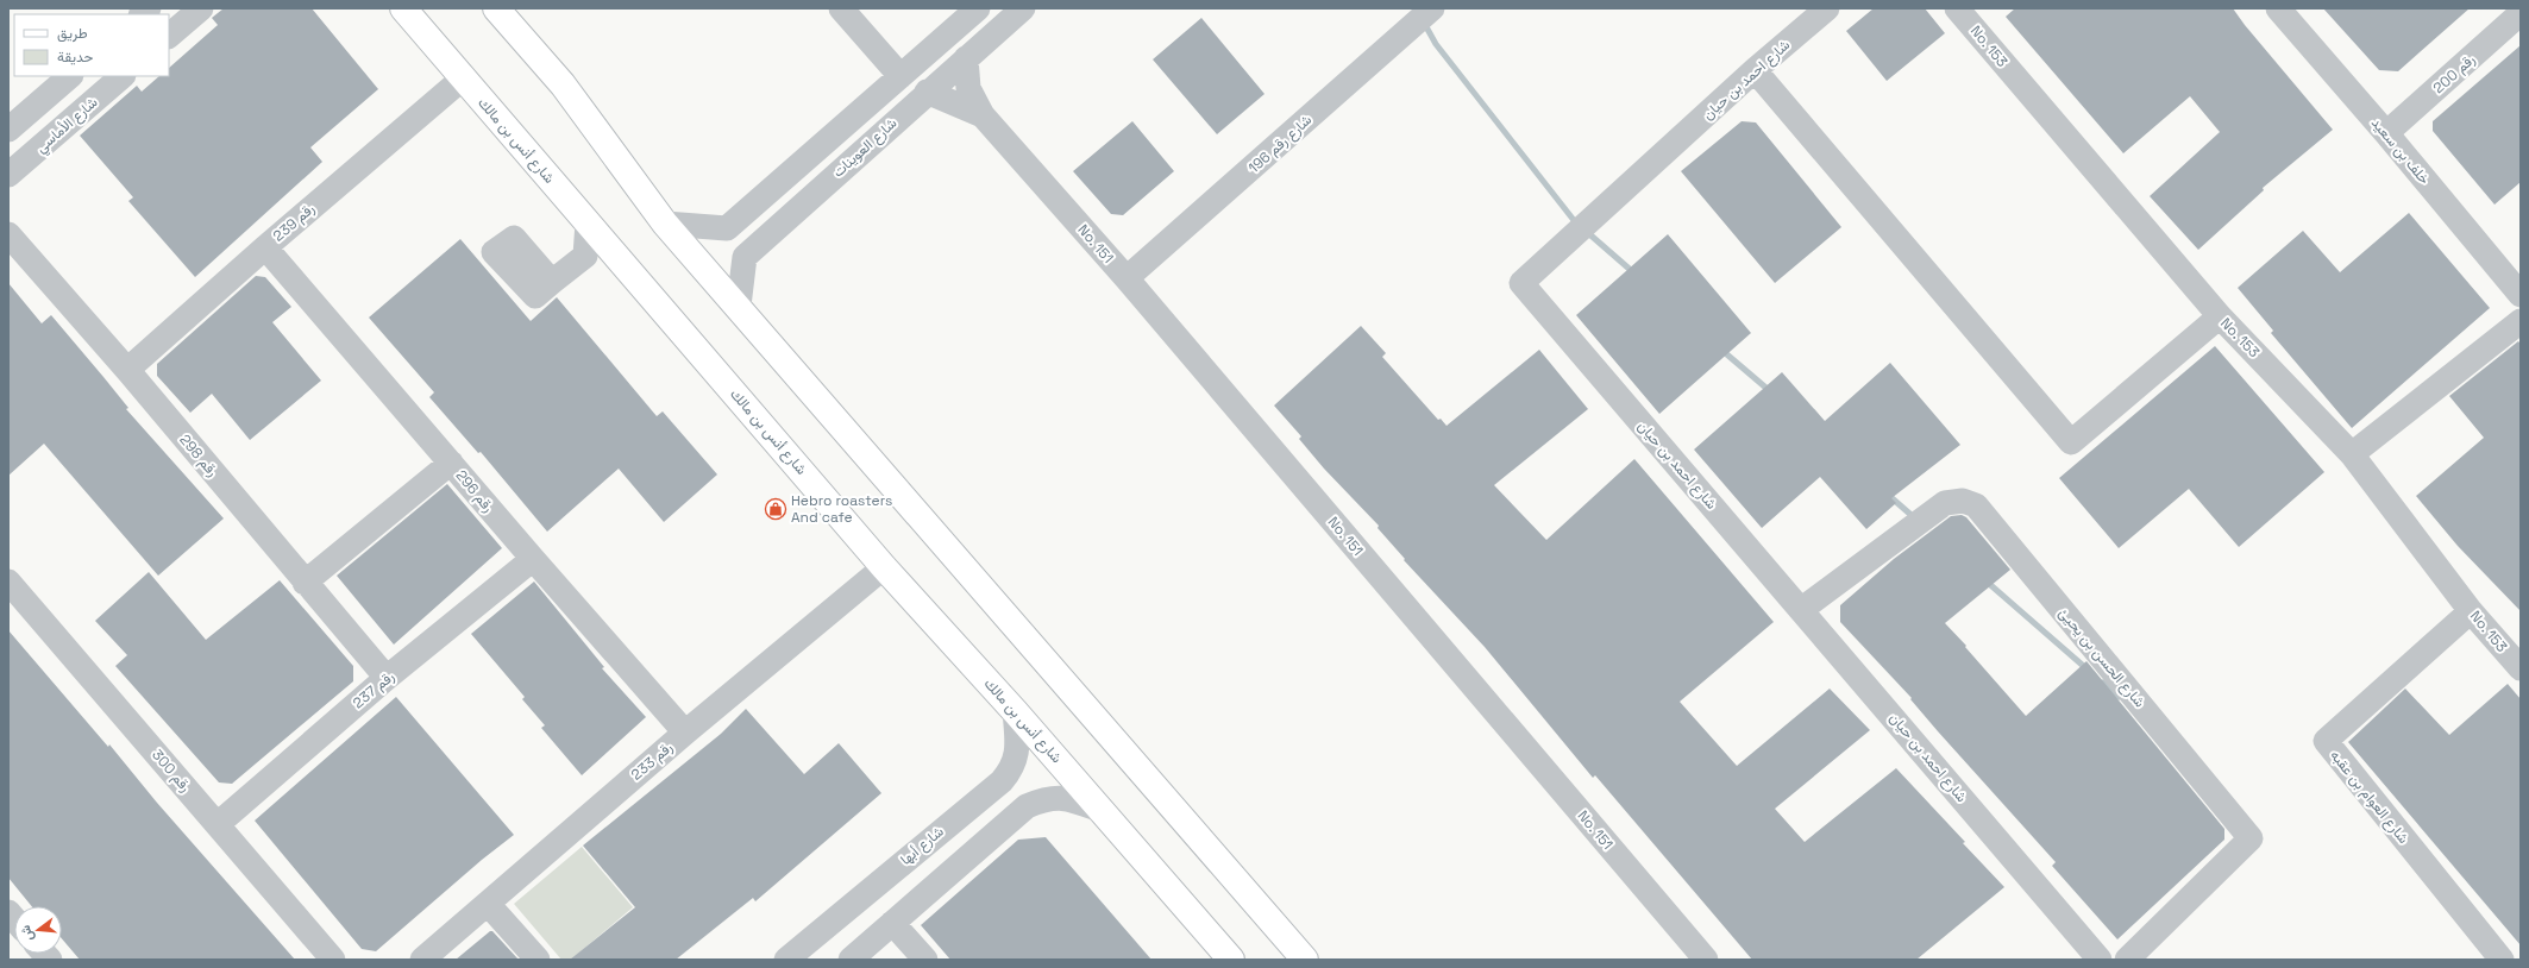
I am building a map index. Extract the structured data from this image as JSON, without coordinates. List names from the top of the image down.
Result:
{
  "streets": {
    "main road": ["شارع أنس بن مالك"],
    "street": [
      "No. 153",
      "رقم 200",
      "شارع احمد بن حيان",
      "شارع الأماسي",
      "شارع رقم 196",
      "شارع العوينات",
      "خلف بن سعيد",
      "رقم 239",
      "No. 151",
      "رقم 298",
      "رقم 296",
      "شارع الحسن بن يحيئ",
      "رقم 237",
      "رقم 233",
      "رقم 300",
      "شارع العوام بن عقبه",
      "شارع أبها"
    ]
  },
  "crossings": [
    ["No. 153", "شارع العوام بن عقبه"],
    ["رقم 200", "خلف بن سعيد"],
    ["شارع احمد بن حيان", "شارع الحسن بن يحيئ"],
    ["شارع أنس بن مالك", "رقم 239"],
    ["شارع أنس بن مالك", "رقم 233"],
    ["شارع أنس بن مالك", "شارع أبها"],
    ["شارع رقم 196", "No. 151"],
    ["شارع العوينات", "No. 151"],
    ["رقم 239", "رقم 298"],
    ["رقم 239", "رقم 296"],
    ["رقم 298", "رقم 237"],
    ["رقم 296", "رقم 237"],
    ["رقم 296", "رقم 233"],
    ["رقم 237", "رقم 300"]
  ],
  "places": {
    "shop": ["Hebro roasters And cafe"]
  },
  "legend": ["طريق", "حديقة"],
  "north": "left"
}
